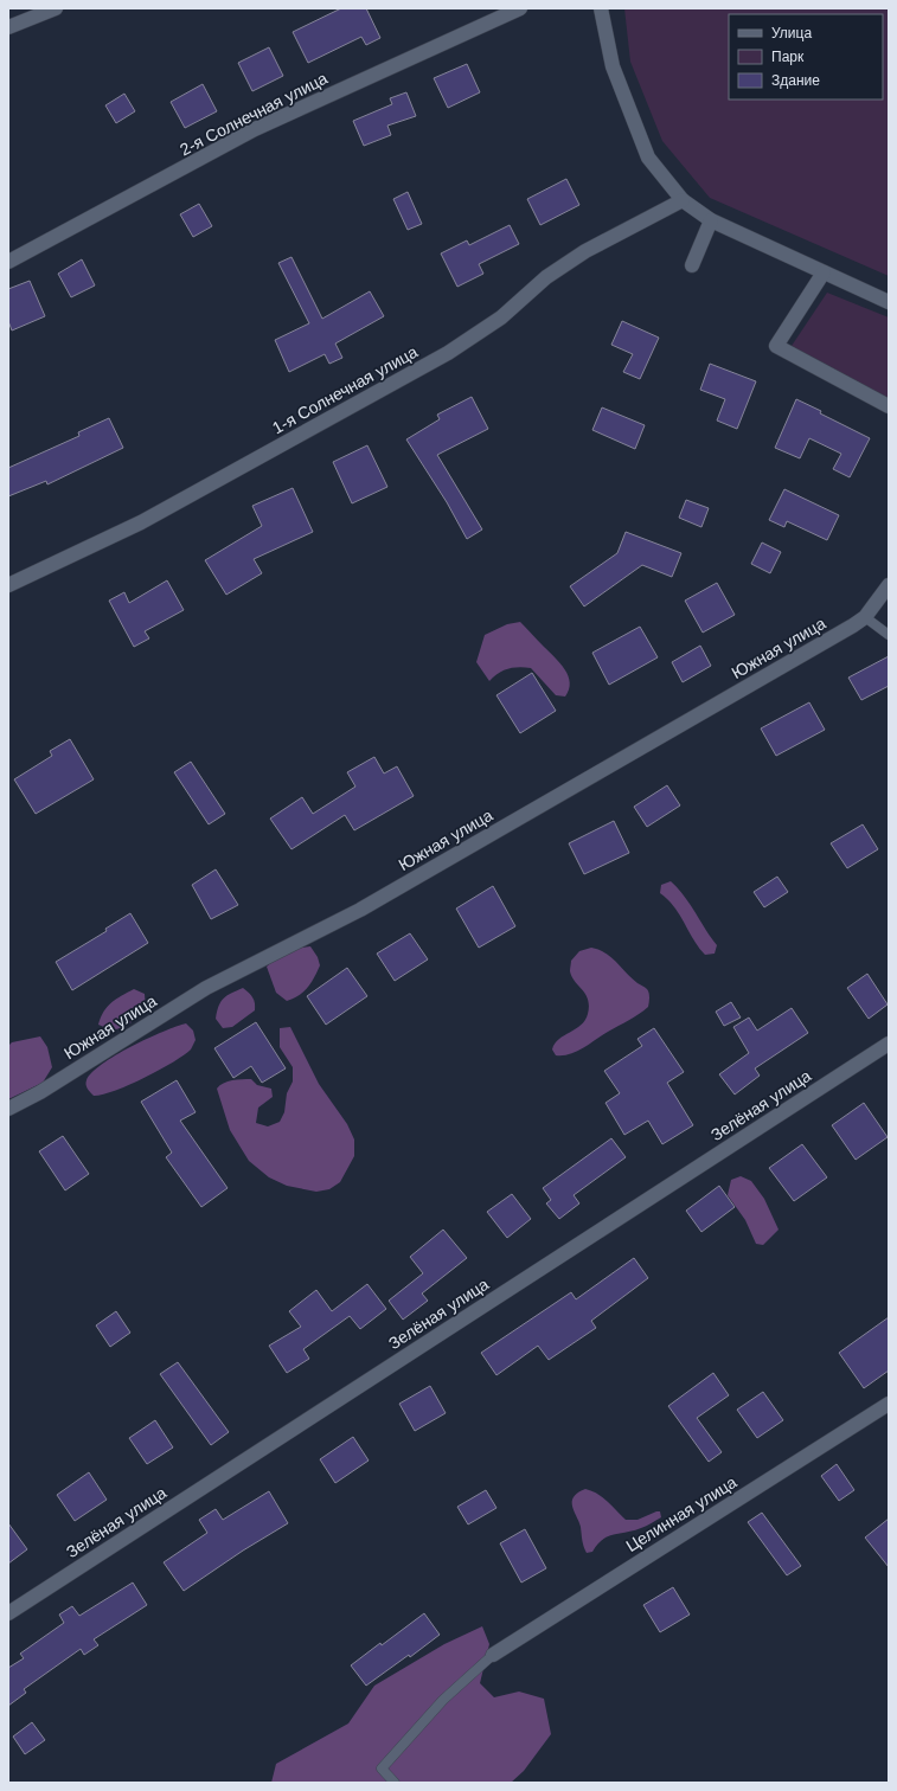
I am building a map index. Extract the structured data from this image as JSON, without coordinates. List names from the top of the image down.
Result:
{
  "streets": {
    "street": [
      "2-я Солнечная улица",
      "1-я Солнечная улица",
      "Южная улица",
      "Зелёная улица",
      "Целинная улица"
    ]
  },
  "legend": ["Улица", "Парк", "Здание"]
}
